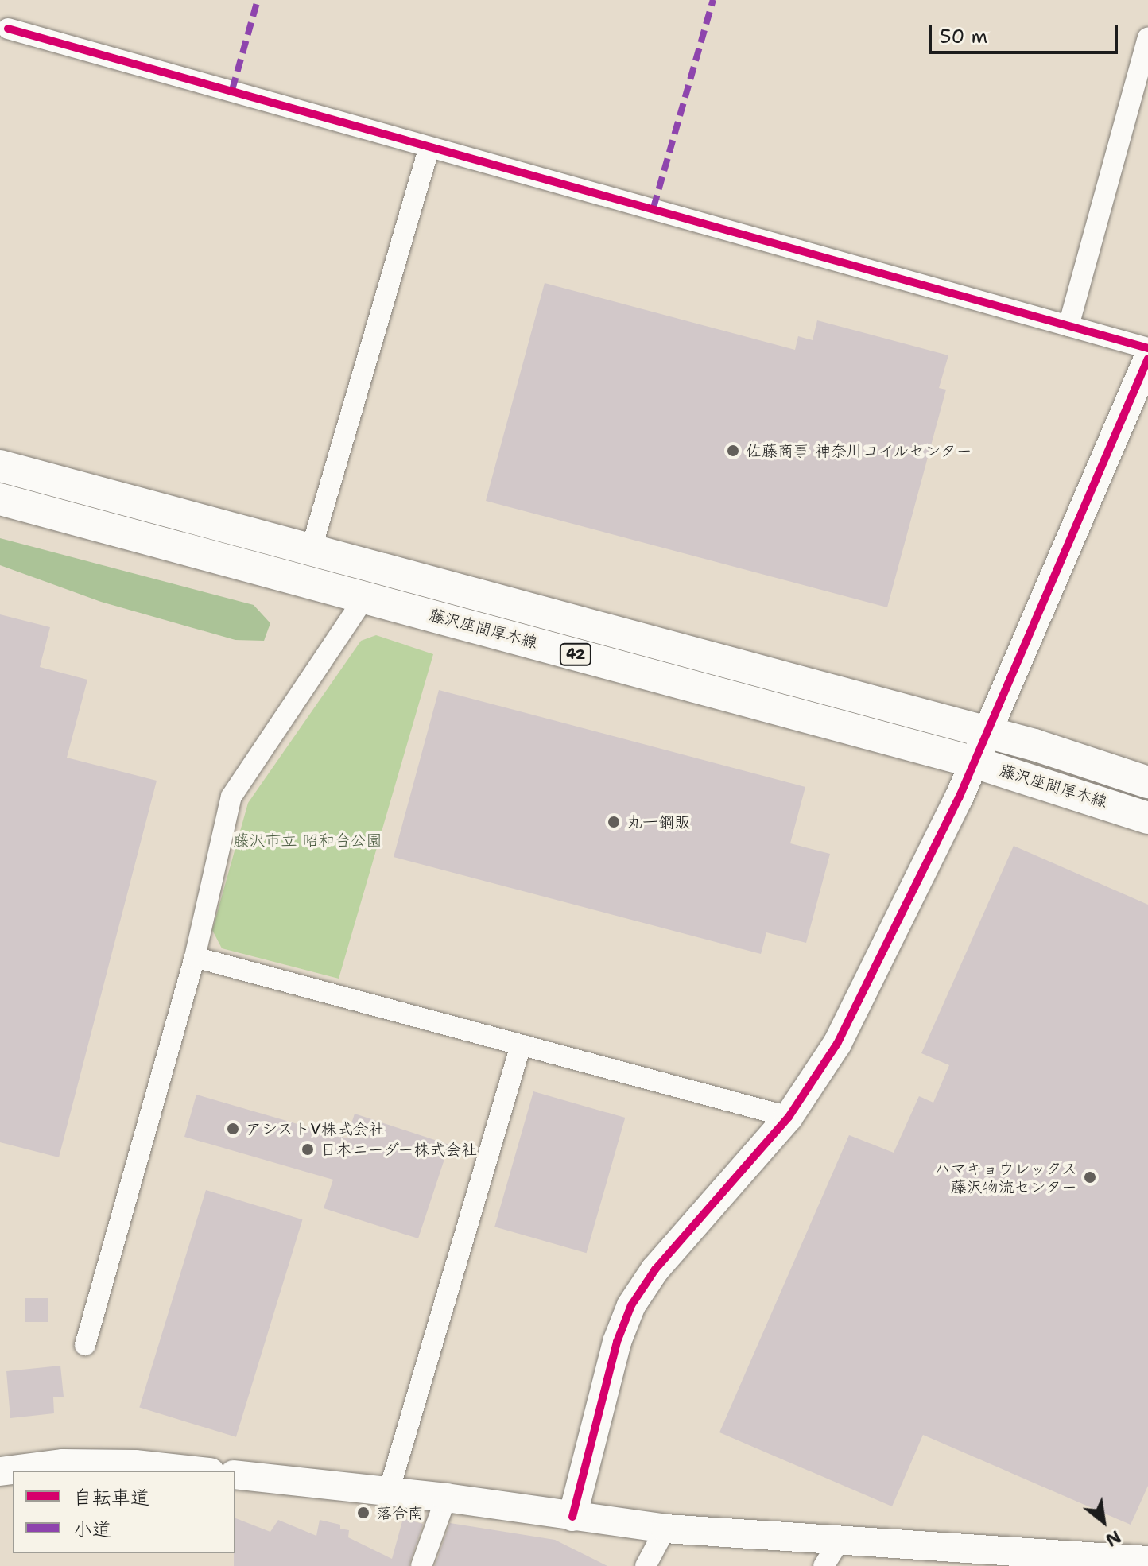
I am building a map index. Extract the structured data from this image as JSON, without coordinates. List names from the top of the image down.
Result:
{
  "streets": {
    "main road": ["藤沢座間厚木線", "42"]
  },
  "parks": ["藤沢市立 昭和台公園"],
  "places": [
    "佐藤商事 神奈川コイルセンター",
    "丸一鋼販",
    "アシストV株式会社",
    "日本ニーダー株式会社",
    "ハマキョウレックス 藤沢物流センター",
    "落合南"
  ],
  "legend": ["自転車道", "小道"],
  "scale_bar": "50 m",
  "north": "bottom right"
}
